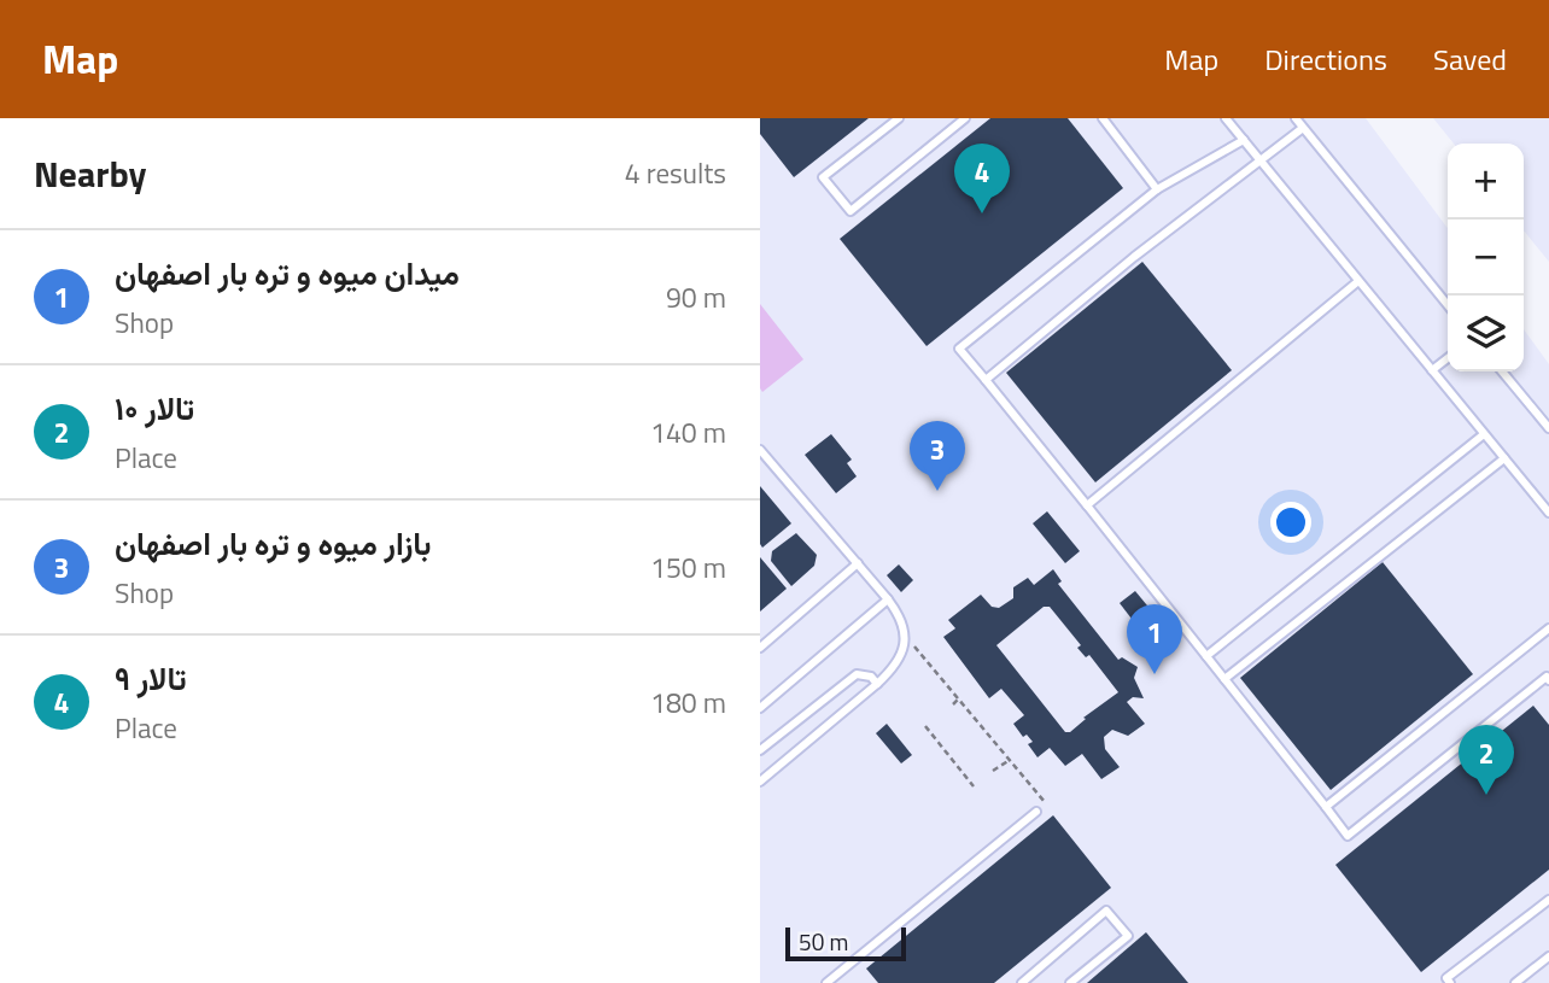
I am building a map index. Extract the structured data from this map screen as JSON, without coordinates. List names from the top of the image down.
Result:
{
  "scale_bar": "50 m",
  "page": {
    "header": "Map",
    "nav": ["Map", "Directions", "Saved"],
    "heading": ["Nearby", "4 results"],
    "map_buttons": ["+", "−"],
    "pins": [
      "4",
      "3",
      "1",
      "2"
    ],
    "list": [
      {
        "mark": "1",
        "name": "میدان میوه و تره بار اصفهان",
        "note": "Shop",
        "value": "90 m"
      },
      {
        "mark": "2",
        "name": "تالار ۱۰",
        "note": "Place",
        "value": "140 m"
      },
      {
        "mark": "3",
        "name": "بازار میوه و تره بار اصفهان",
        "note": "Shop",
        "value": "150 m"
      },
      {
        "mark": "4",
        "name": "تالار ۹",
        "note": "Place",
        "value": "180 m"
      }
    ],
    "scale": "50 m"
  }
}
